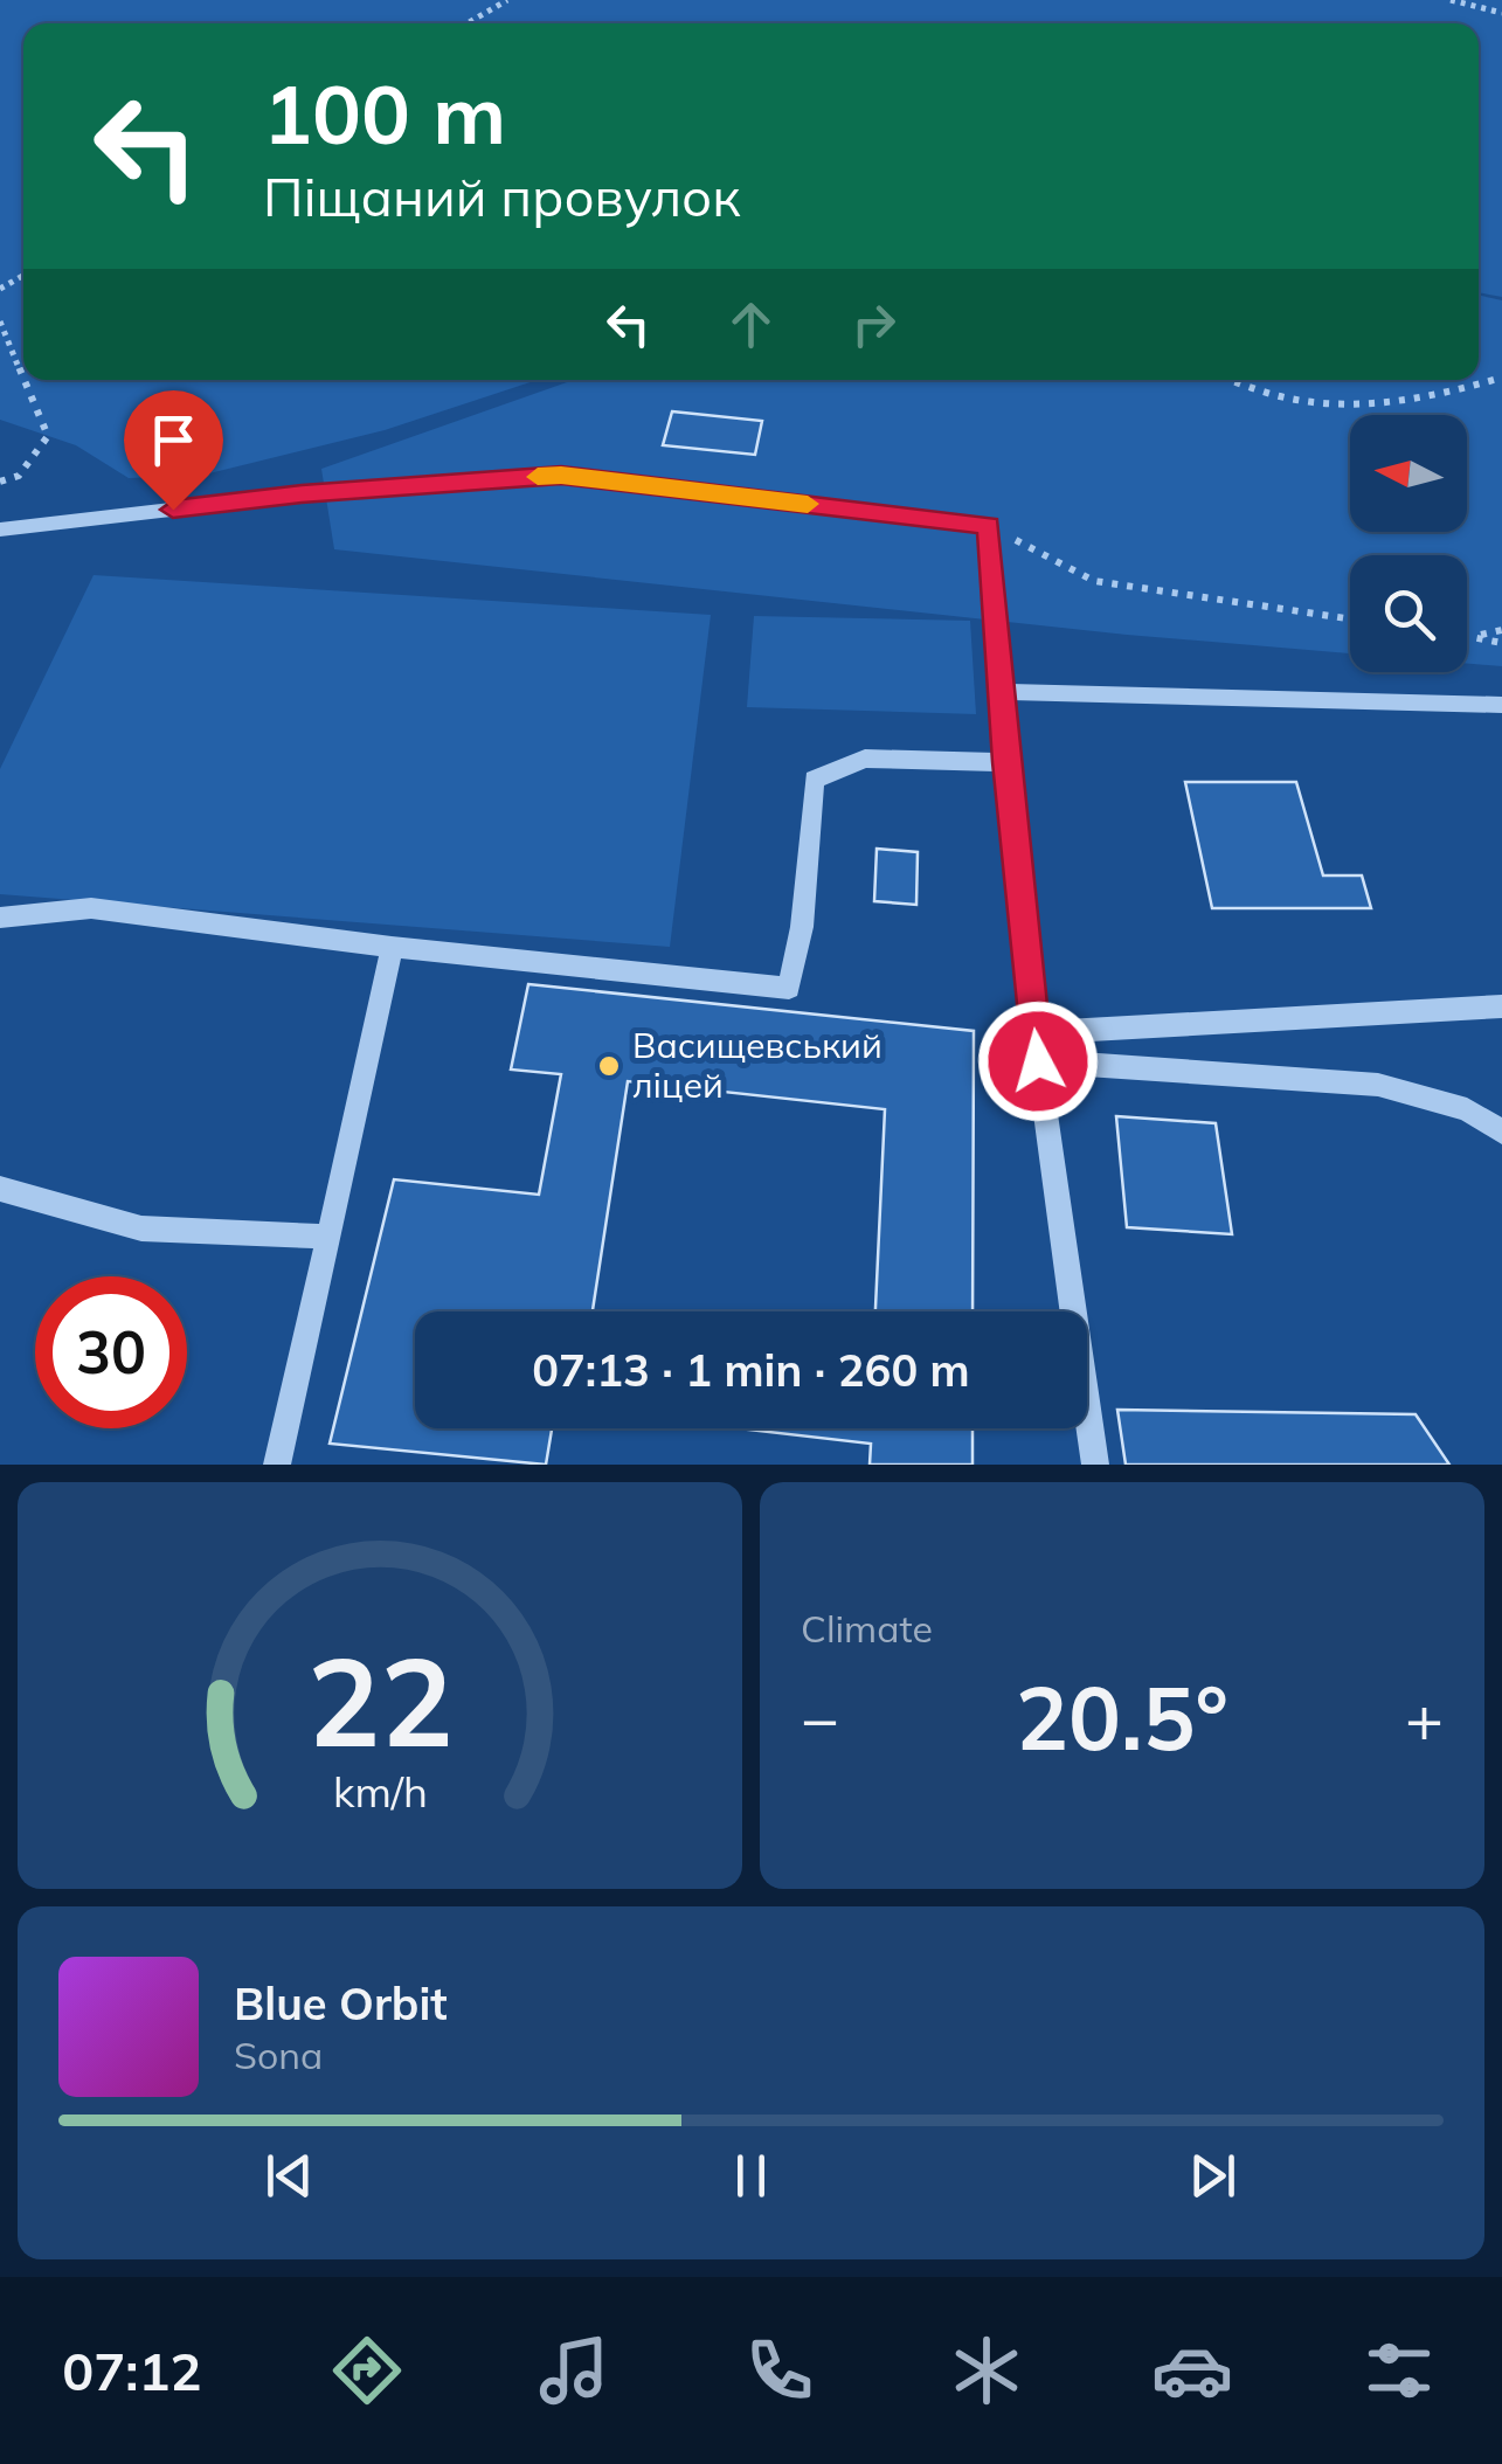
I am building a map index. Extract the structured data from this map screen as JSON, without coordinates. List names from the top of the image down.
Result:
{
  "places": ["Васищевський ліцей"],
  "north": "left",
  "page": {
    "turn": ["100 m", "Піщаний провулок"],
    "limit": "30",
    "trip": "07:13 · 1 min · 260 m",
    "tile": "Climate",
    "heat": ["−", "20.5°", "+"],
    "song": ["Blue Orbit", "Sona"],
    "tabs": "07:12",
    "gauge": ["22", "km/h"]
  }
}
